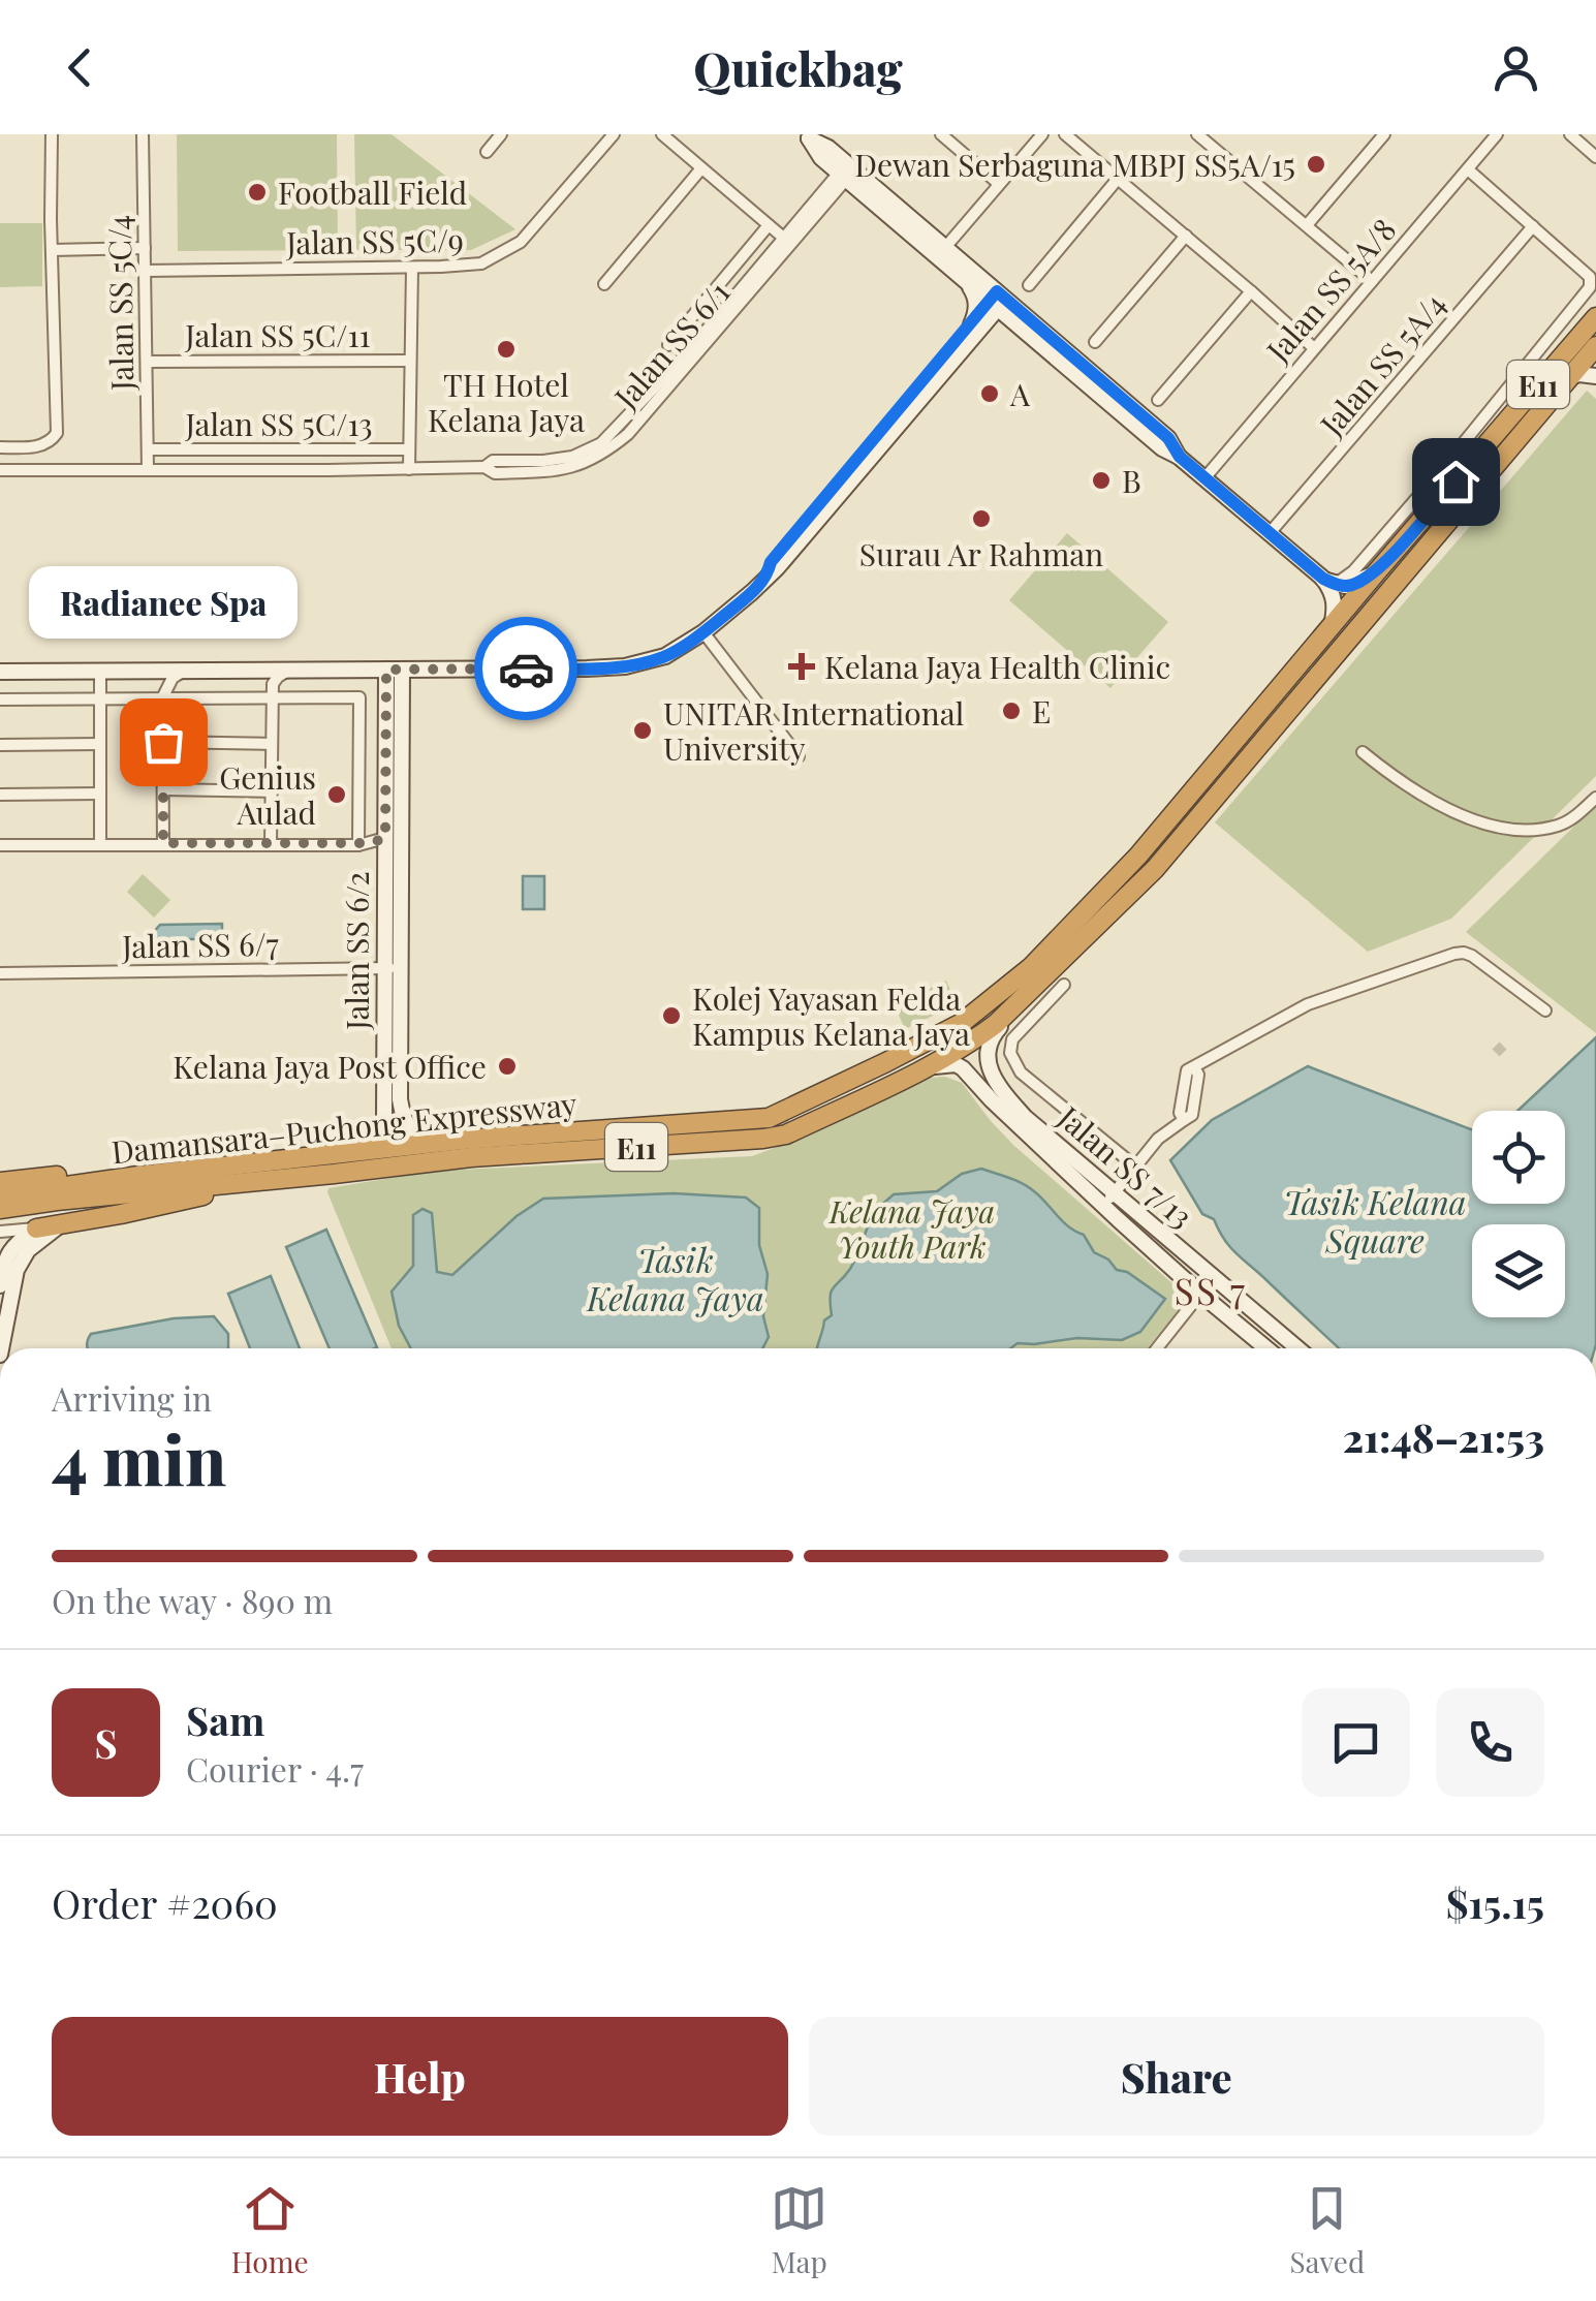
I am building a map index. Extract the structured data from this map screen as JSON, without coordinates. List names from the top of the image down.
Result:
{
  "streets": {
    "highway": ["E11", "Damansara–Puchong Expressway"],
    "street": [
      "Jalan SS 5C/9",
      "Jalan SS 5A/8",
      "Jalan SS 5C/4",
      "Jalan SS 5C/11",
      "Jalan SS 6/1",
      "Jalan SS 5A/4",
      "Jalan SS 5C/13",
      "Jalan SS 6/7",
      "Jalan SS 6/2",
      "Jalan SS 7/13"
    ]
  },
  "crossings": [
    ["Jalan SS 5C/9", "Jalan SS 5C/4"],
    ["Jalan SS 5C/4", "Jalan SS 5C/11"],
    ["Jalan SS 5C/4", "Jalan SS 6/1"],
    ["Jalan SS 5C/4", "Jalan SS 5C/13"],
    ["Jalan SS 6/7", "Jalan SS 6/2"],
    ["Damansara–Puchong Expressway", "Jalan SS 7/13"]
  ],
  "districts": ["SS 7"],
  "water": ["Tasik Kelana Square", "Tasik Kelana Jaya"],
  "parks": ["Kelana Jaya Youth Park"],
  "places": {
    "other": [
      "Dewan Serbaguna MBPJ SS5A/15",
      "Football Field",
      "TH Hotel Kelana Jaya",
      "A",
      "B",
      "Surau Ar Rahman",
      "E",
      "UNITAR International University",
      "Radianee Spa",
      "Genius Aulad",
      "Kolej Yayasan Felda Kampus Kelana Jaya",
      "Kelana Jaya Post Office"
    ],
    "health": ["Kelana Jaya Health Clinic"]
  },
  "page": {
    "header": "Quickbag",
    "bubble": "Radianee Spa",
    "heading": ["4 min", "Arriving in", "21:48–21:53"],
    "panel": [
      "Sam",
      "Courier · 4.7",
      "Order #2060",
      "$15.15"
    ],
    "bar": "On the way · 890 m",
    "round": "S",
    "buttons": ["Help", "Share"],
    "tabs": ["Home", "Map", "Saved"]
  }
}
